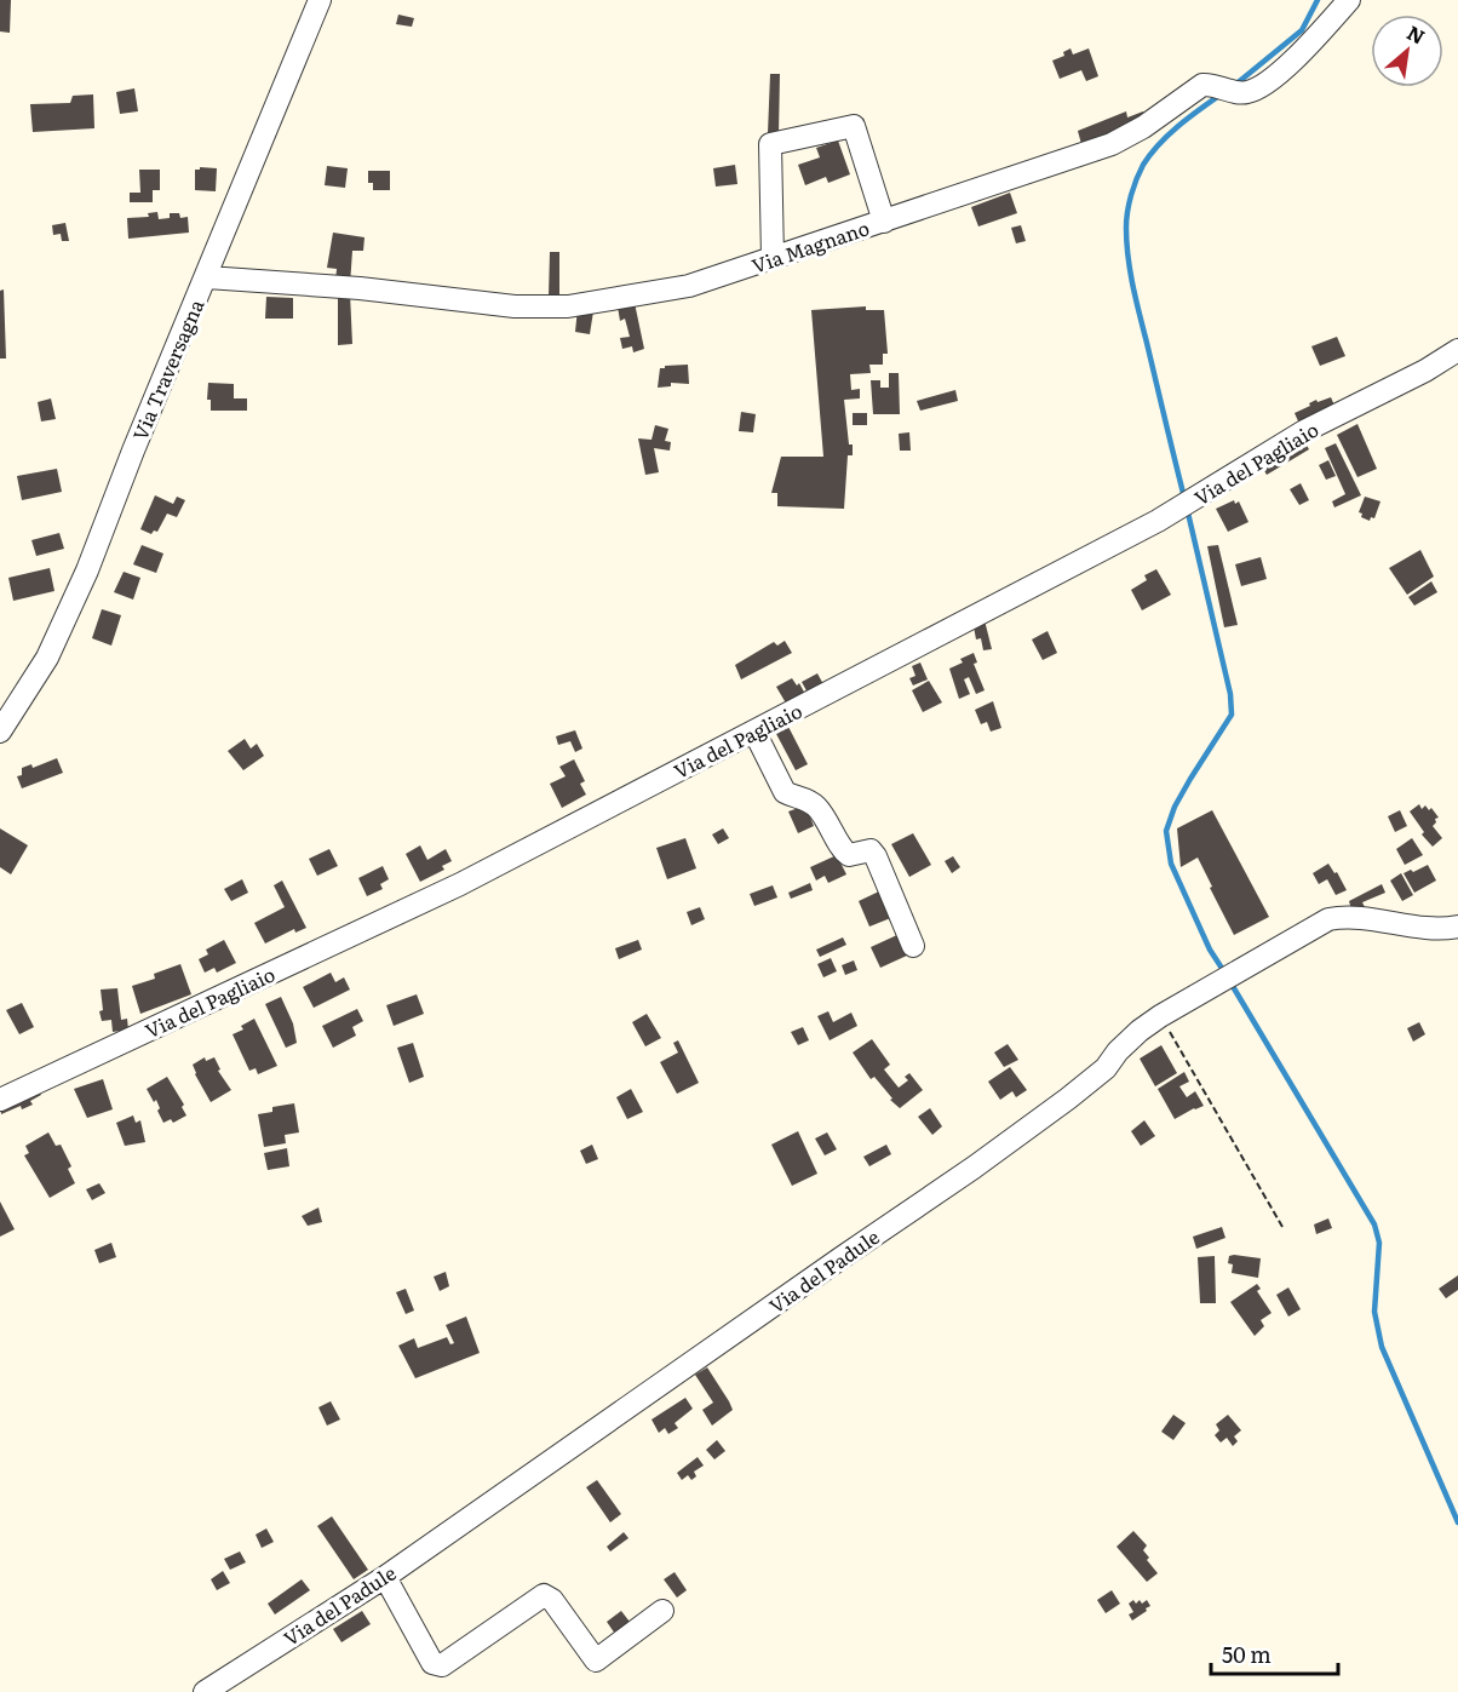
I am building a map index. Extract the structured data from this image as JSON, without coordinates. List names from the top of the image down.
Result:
{
  "streets": {
    "street": [
      "Via Magnano",
      "Via Traversagna",
      "Via del Pagliaio",
      "Via del Padule"
    ]
  },
  "crossings": [
    ["Via Magnano", "Via Traversagna"]
  ],
  "scale_bar": "50 m",
  "north": "top right"
}
